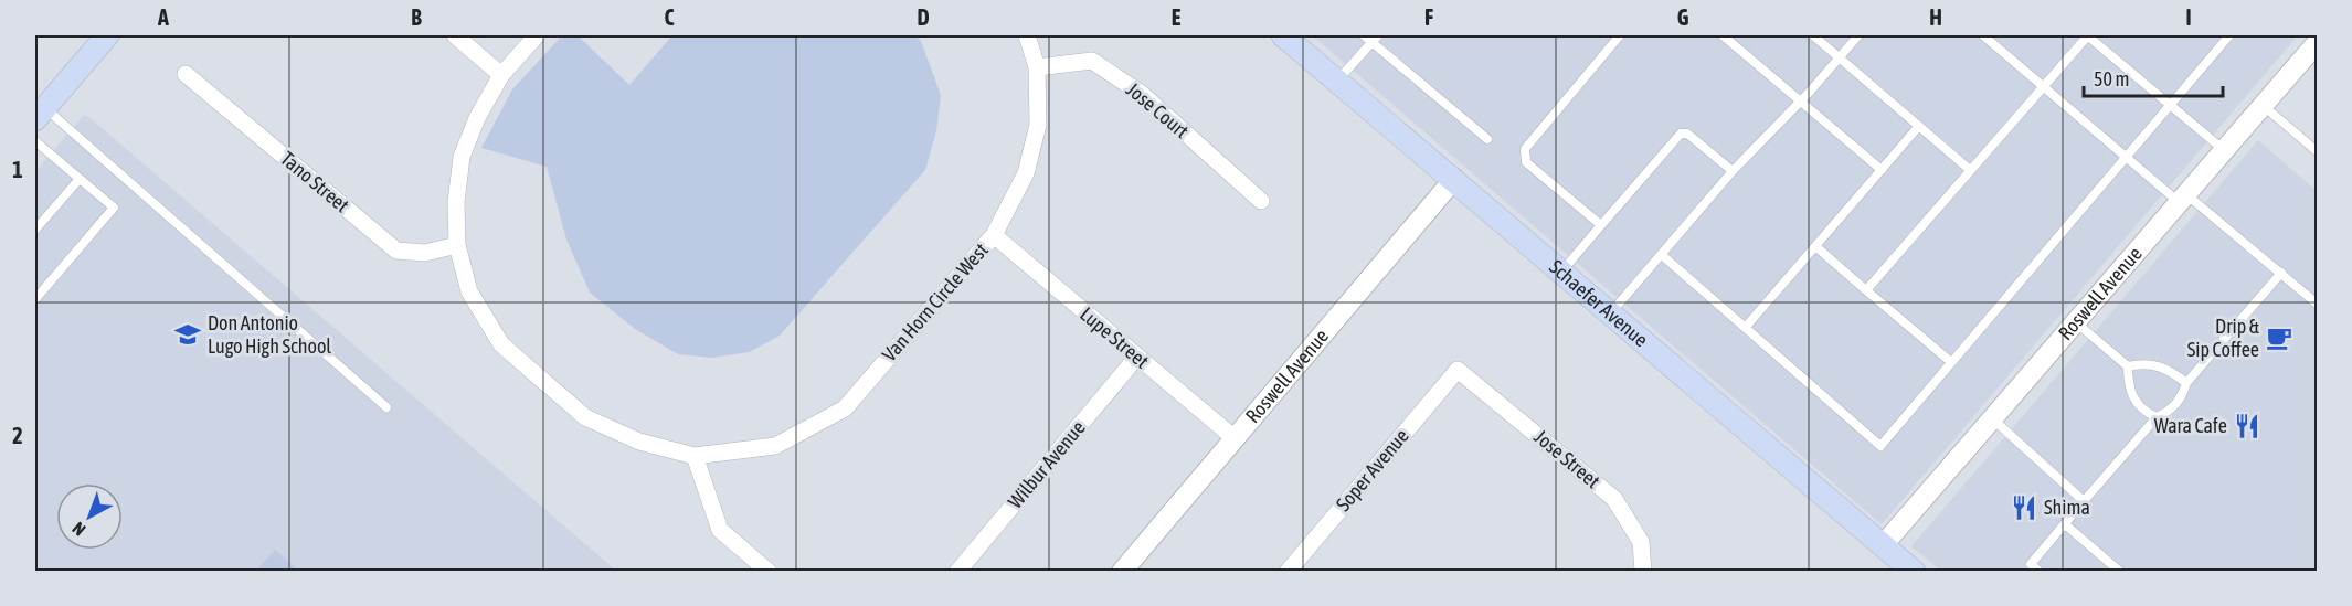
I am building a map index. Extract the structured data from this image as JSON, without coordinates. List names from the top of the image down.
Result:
{
  "streets": {
    "main road": ["Schaefer Avenue"],
    "street": [
      "Jose Court",
      "Tano Street",
      "Roswell Avenue",
      "Van Horn Circle West",
      "Lupe Street",
      "Jose Street",
      "Wilbur Avenue",
      "Soper Avenue"
    ]
  },
  "crossings": [
    ["Jose Court", "Van Horn Circle West"],
    ["Roswell Avenue", "Schaefer Avenue"],
    ["Roswell Avenue", "Lupe Street"],
    ["Van Horn Circle West", "Lupe Street"],
    ["Lupe Street", "Wilbur Avenue"],
    ["Jose Street", "Soper Avenue"]
  ],
  "places": {
    "school or university": ["Don Antonio Lugo High School"],
    "cafe": ["Drip & Sip Coffee"],
    "restaurant": ["Wara Cafe", "Shima"]
  },
  "scale_bar": "50 m",
  "north": "bottom left",
  "grid": {
    "columns": [
      "A",
      "B",
      "C",
      "D",
      "E",
      "F",
      "G",
      "H",
      "I"
    ],
    "rows": ["1", "2"]
  }
}
